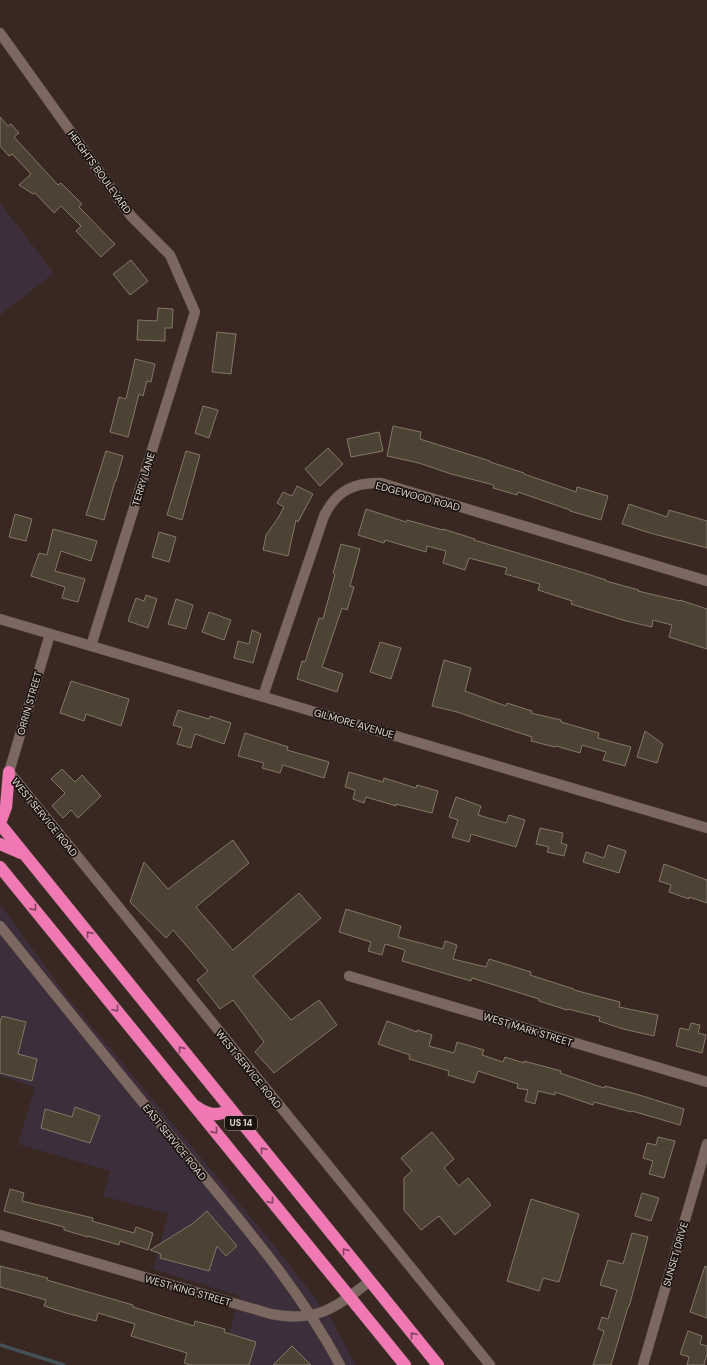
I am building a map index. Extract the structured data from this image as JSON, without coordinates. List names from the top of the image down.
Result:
{
  "streets": {
    "highway": ["US 14"],
    "street": [
      "HEIGHTS BOULEVARD",
      "TERRY LANE",
      "EDGEWOOD ROAD",
      "ORRIN STREET",
      "GILMORE AVENUE",
      "WEST SERVICE ROAD",
      "WEST MARK STREET",
      "EAST SERVICE ROAD",
      "SUNSET DRIVE",
      "WEST KING STREET"
    ]
  },
  "crossings": [
    ["HEIGHTS BOULEVARD", "TERRY LANE"],
    ["TERRY LANE", "GILMORE AVENUE"],
    ["EDGEWOOD ROAD", "GILMORE AVENUE"],
    ["ORRIN STREET", "GILMORE AVENUE"],
    ["ORRIN STREET", "WEST SERVICE ROAD"],
    ["US 14", "WEST KING STREET"],
    ["EAST SERVICE ROAD", "WEST KING STREET"]
  ]
}
